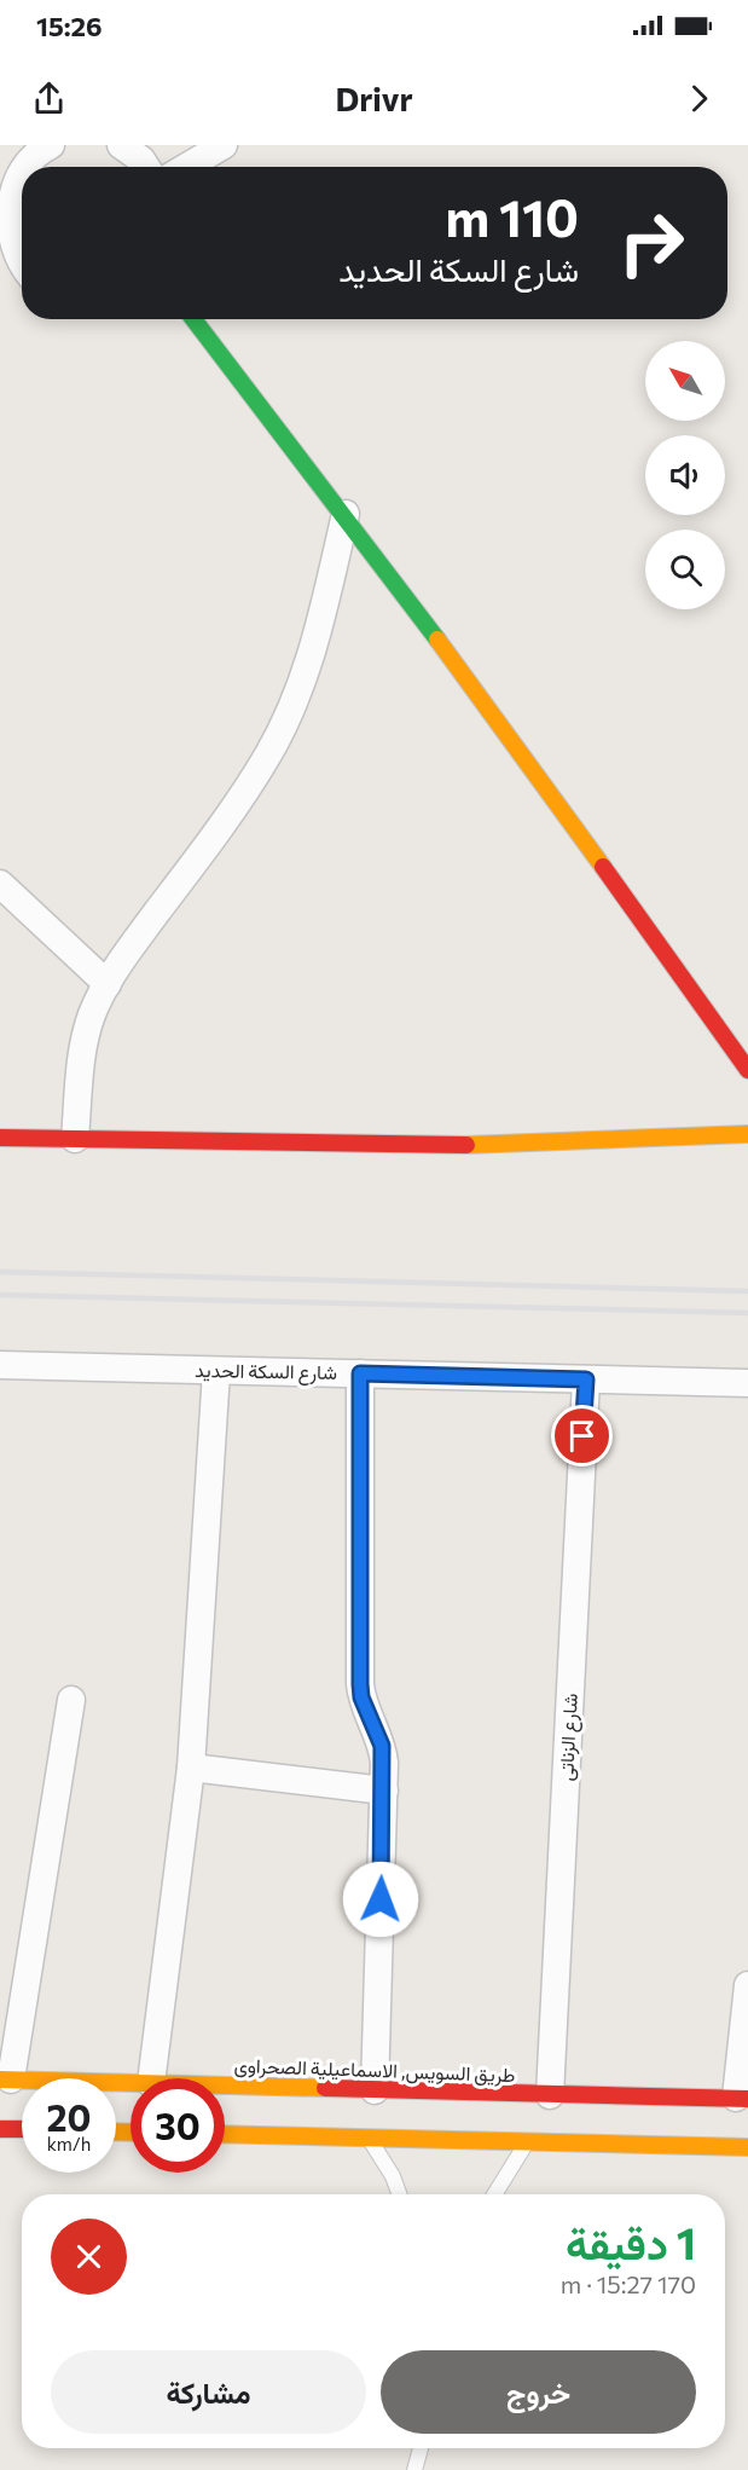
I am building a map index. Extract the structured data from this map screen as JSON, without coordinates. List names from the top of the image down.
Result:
{
  "streets": {
    "main road": ["طريق السويس, الاسماعيلية الصحراوى"],
    "street": ["شارع السكة الحديد", "شارع الزناتى"]
  },
  "crossings": [
    ["شارع السكة الحديد", "شارع الزناتى"],
    ["شارع الزناتى", "طريق السويس, الاسماعيلية الصحراوى"]
  ],
  "north": "top left",
  "page": {
    "status": "15:26",
    "header": "Drivr",
    "turn": ["110 m", "شارع السكة الحديد"],
    "speed": "20 km/h",
    "limit": "30",
    "heading": ["1 دقيقة", "170 m · 15:27"],
    "buttons": ["خروج", "مشاركة"]
  }
}
